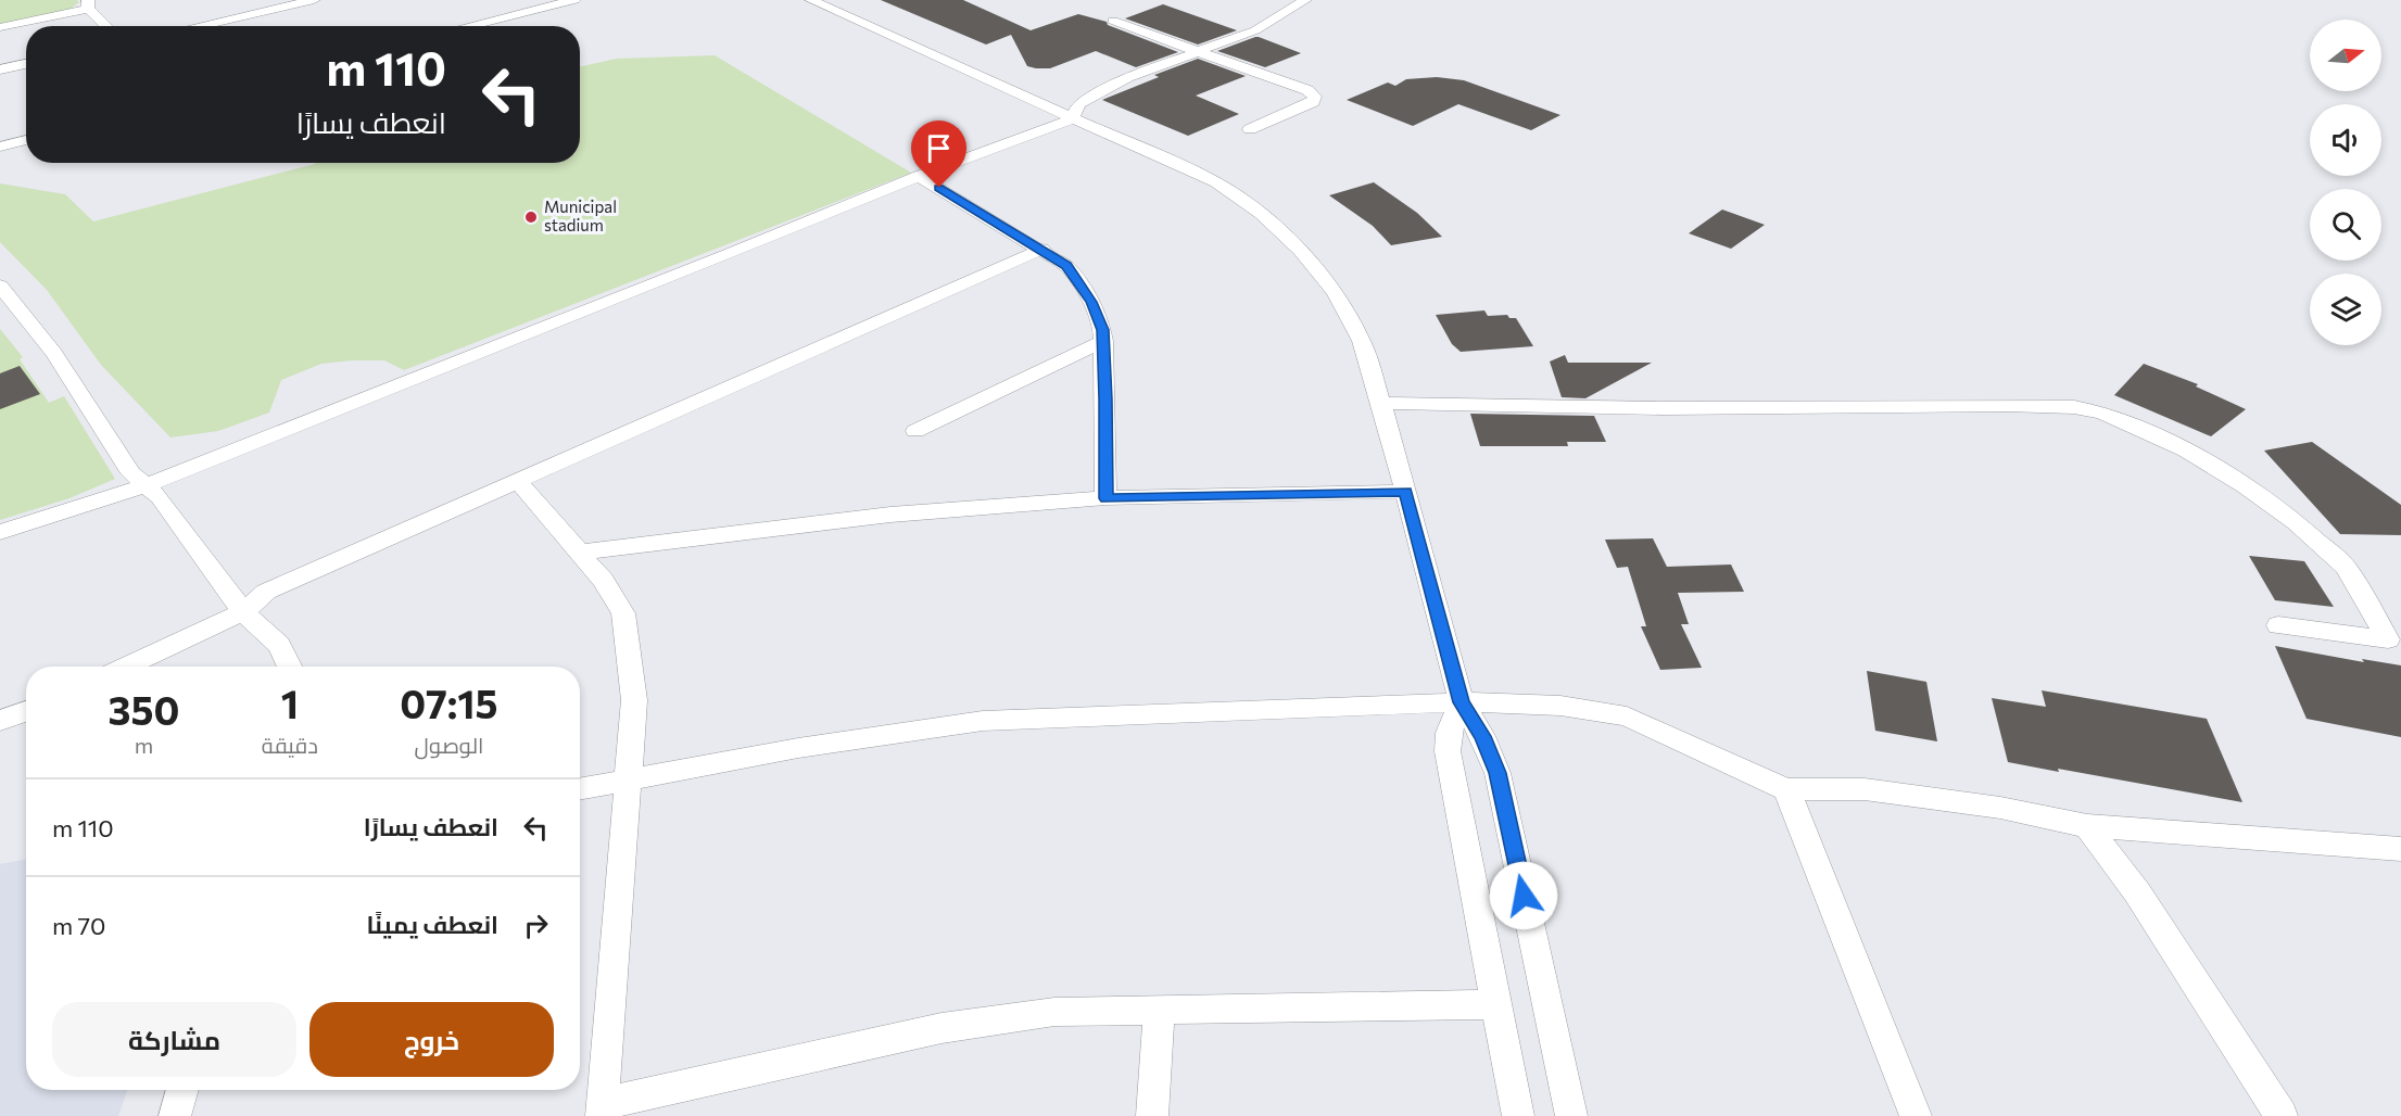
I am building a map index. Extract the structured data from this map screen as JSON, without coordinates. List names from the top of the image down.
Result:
{
  "places": ["Municipal stadium"],
  "north": "right",
  "page": {
    "turn": ["110 m", "انعطف يسارًا"],
    "eta": [
      "07:15",
      "الوصول",
      "1",
      "دقيقة",
      "350",
      "m"
    ],
    "list": [
      {
        "name": "انعطف يسارًا",
        "value": "110 m"
      },
      {
        "name": "انعطف يمينًا",
        "value": "70 m"
      }
    ],
    "buttons": ["خروج", "مشاركة"]
  }
}
